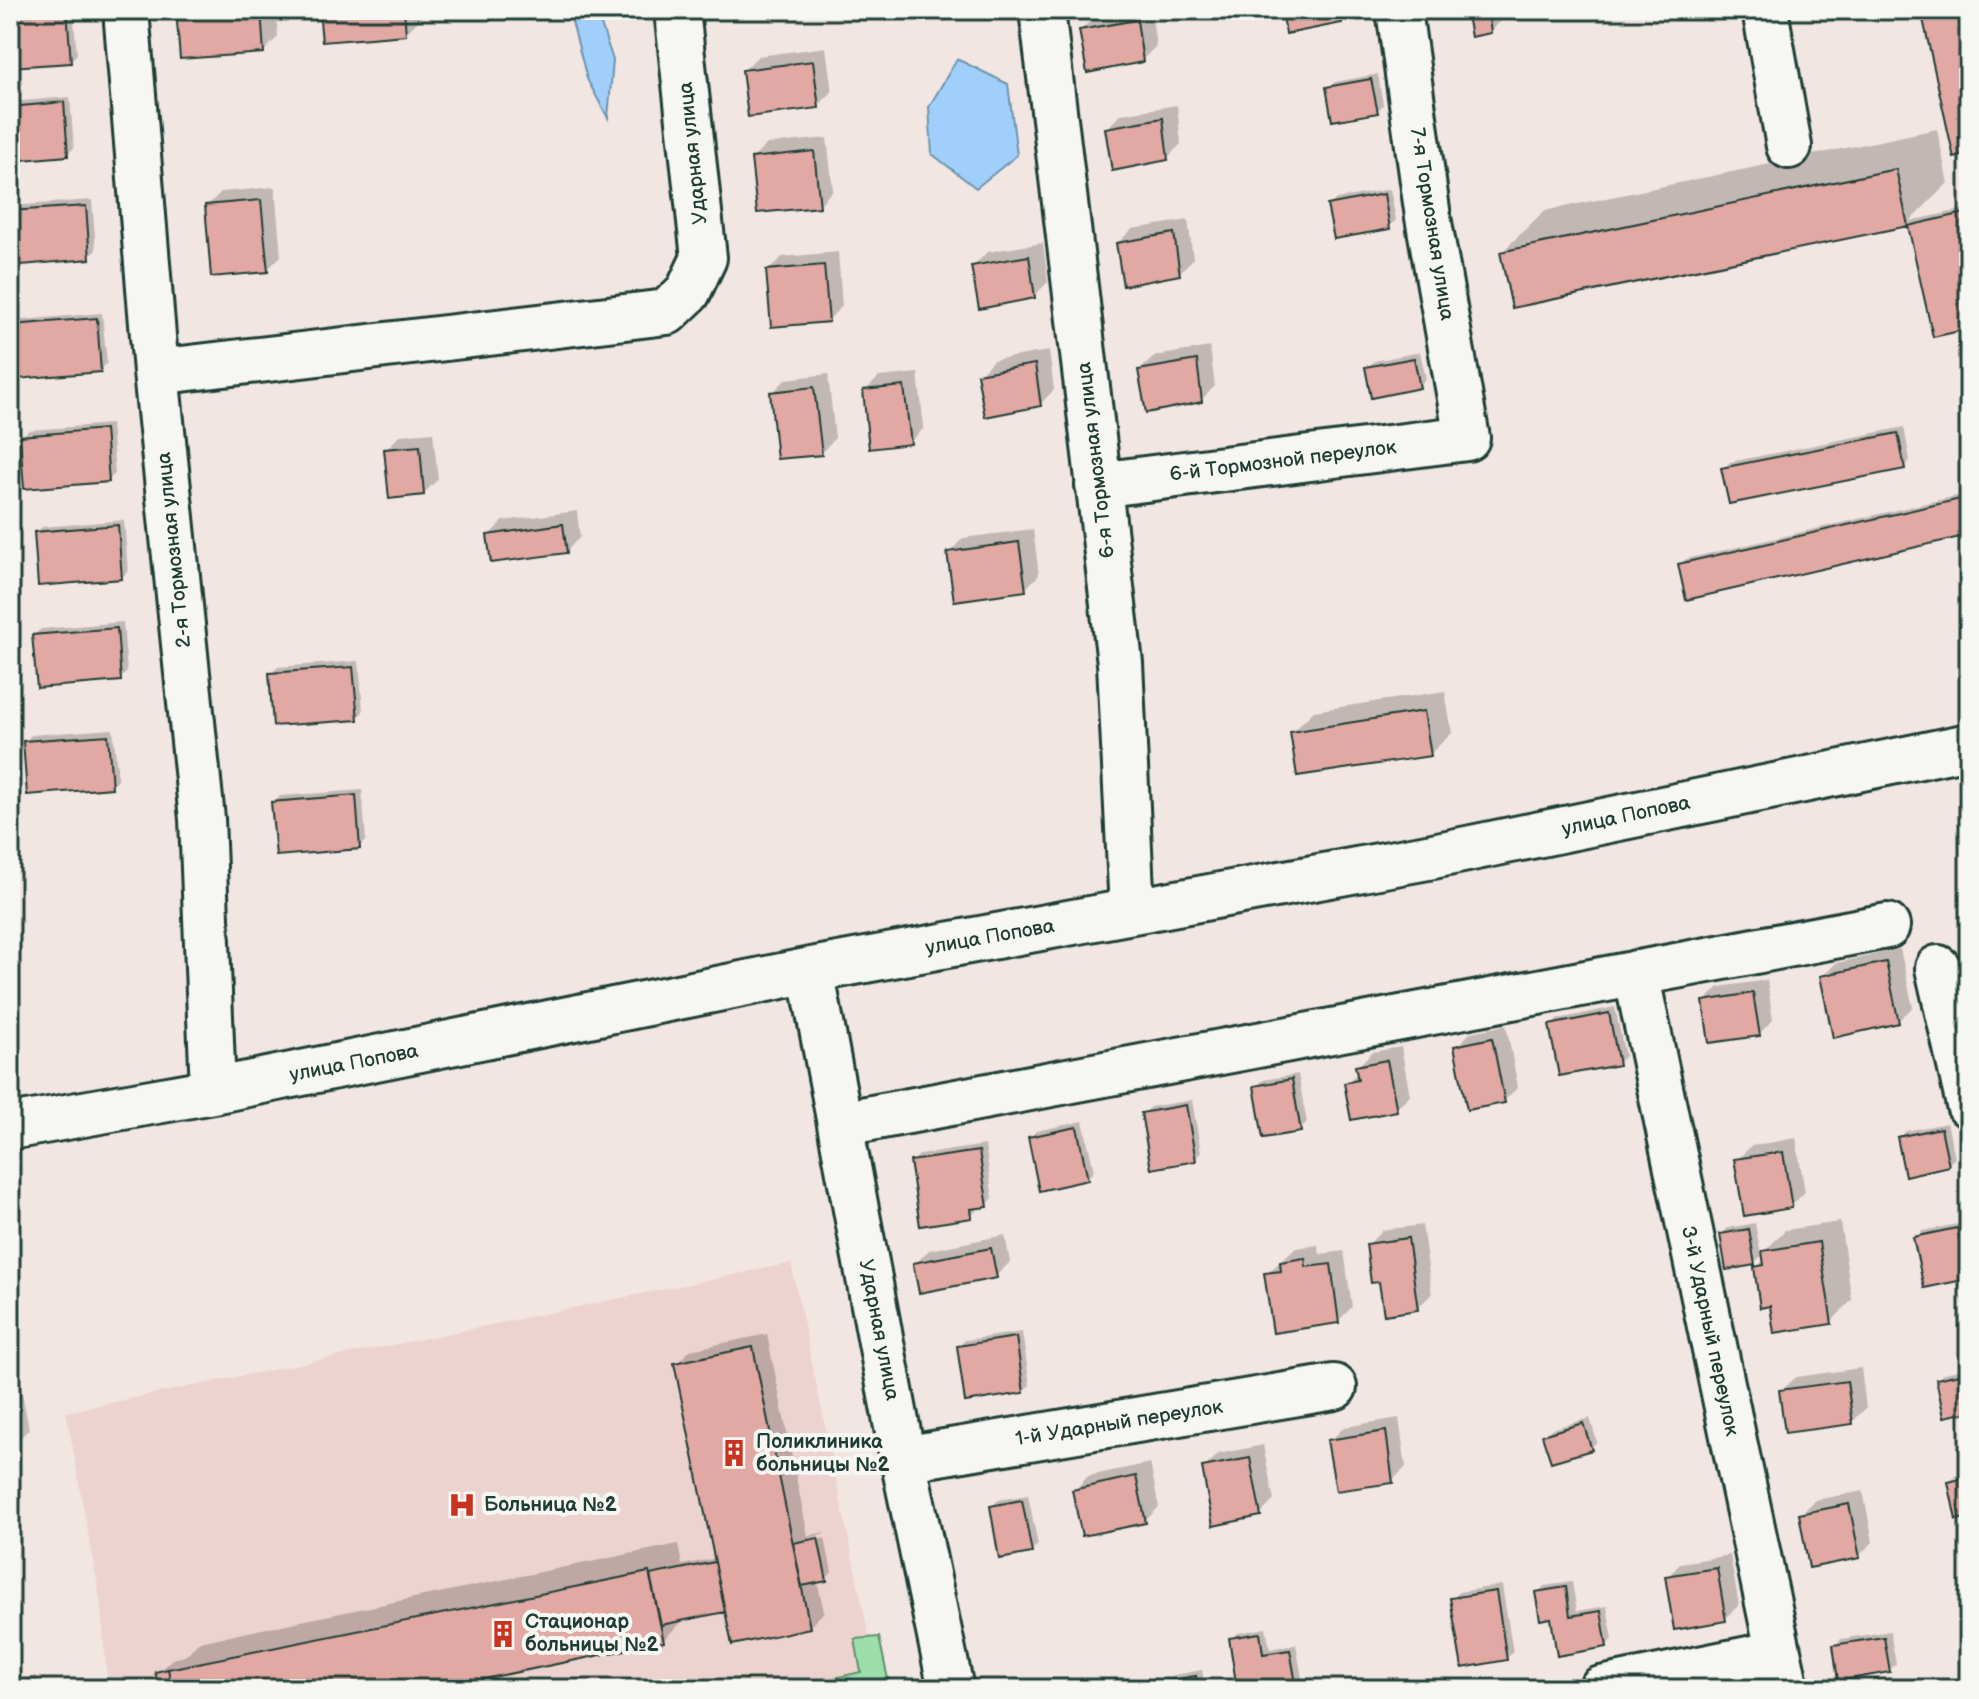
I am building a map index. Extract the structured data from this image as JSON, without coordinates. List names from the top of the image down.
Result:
{
  "streets": {
    "street": [
      "Ударная улица",
      "7-я Тормозная улица",
      "6-я Тормозная улица",
      "6-й Тормозной переулок",
      "2-я Тормозная улица",
      "улица Попова",
      "3-й Ударный переулок",
      "1-й Ударный переулок"
    ]
  },
  "crossings": [
    ["Ударная улица", "2-я Тормозная улица"],
    ["Ударная улица", "улица Попова"],
    ["Ударная улица", "1-й Ударный переулок"],
    ["7-я Тормозная улица", "6-й Тормозной переулок"],
    ["6-я Тормозная улица", "6-й Тормозной переулок"],
    ["6-я Тормозная улица", "улица Попова"],
    ["2-я Тормозная улица", "улица Попова"]
  ],
  "places": {
    "building": ["Поликлиника больницы №2", "Стационар больницы №2"],
    "hospital": ["Больница №2"]
  }
}
